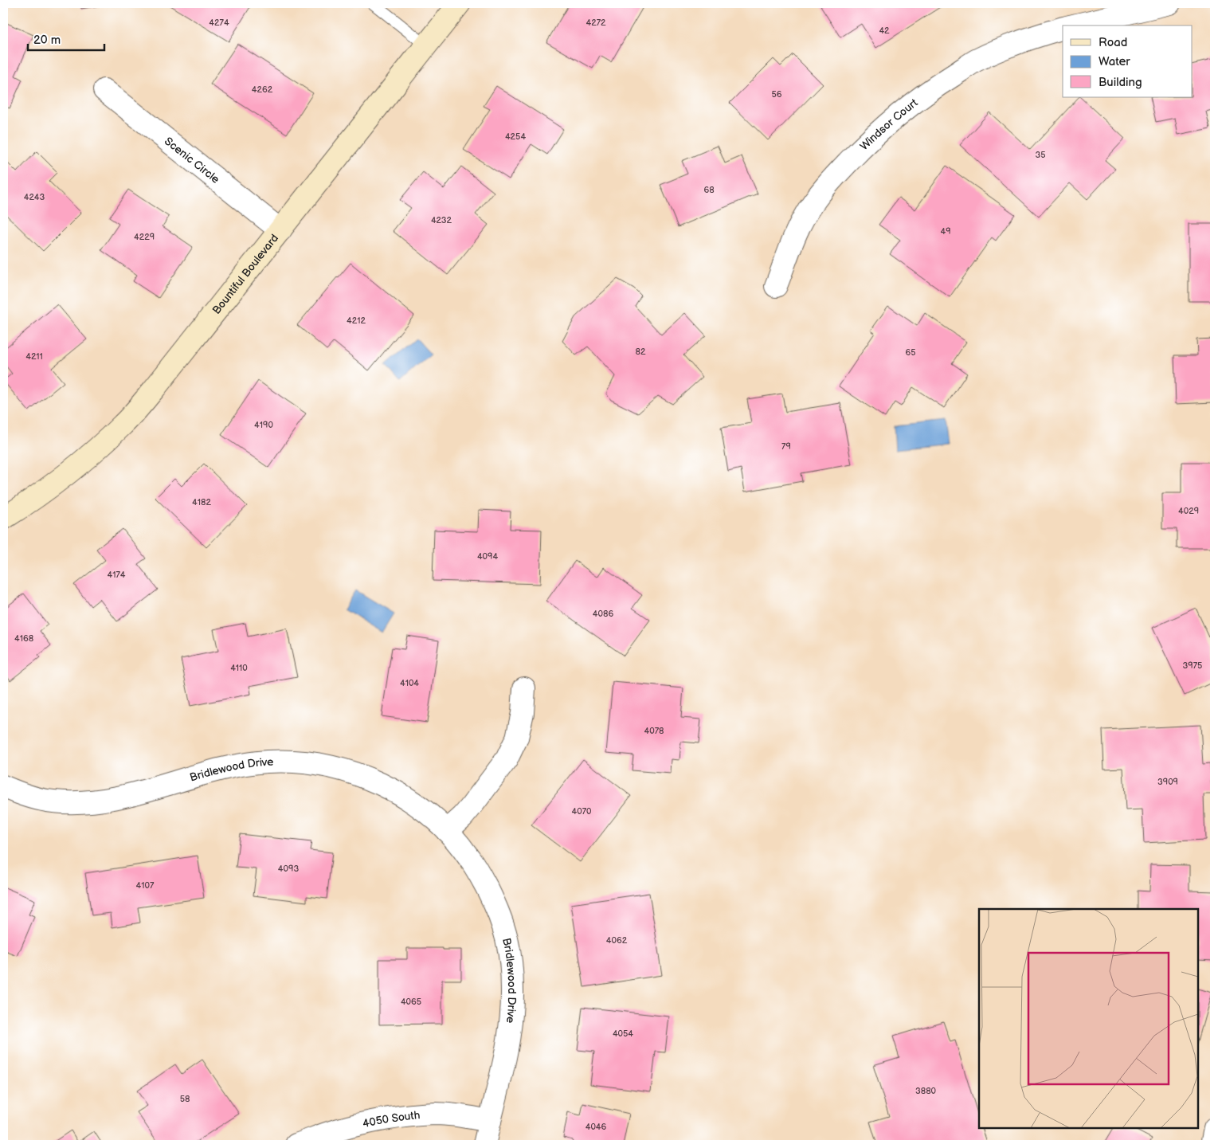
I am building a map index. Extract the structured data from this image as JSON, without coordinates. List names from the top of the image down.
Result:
{
  "streets": {
    "main road": ["Bountiful Boulevard"],
    "street": [
      "Windsor Court",
      "Scenic Circle",
      "Bridlewood Drive",
      "4050 South"
    ]
  },
  "crossings": [
    ["Scenic Circle", "Bountiful Boulevard"],
    ["Bridlewood Drive", "4050 South"]
  ],
  "house_numbers": [
    "4274",
    "4272",
    "42",
    "4262",
    "56",
    "4254",
    "35",
    "68",
    "4243",
    "4232",
    "49",
    "4229",
    "4212",
    "82",
    "65",
    "4211",
    "4190",
    "79",
    "4182",
    "4029",
    "4094",
    "4174",
    "4086",
    "4168",
    "3975",
    "4110",
    "4104",
    "4078",
    "3909",
    "4070",
    "4093",
    "4107",
    "4062",
    "4065",
    "4054",
    "3880",
    "58",
    "4046"
  ],
  "legend": ["Road", "Water", "Building"],
  "scale_bar": "20 m"
}
